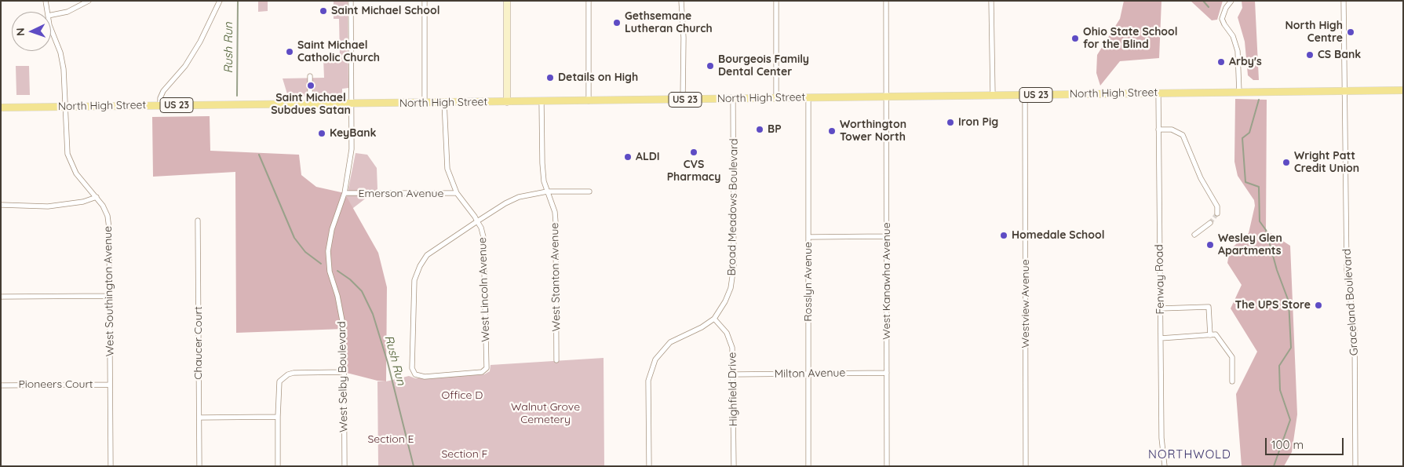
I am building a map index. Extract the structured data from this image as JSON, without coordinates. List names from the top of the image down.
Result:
{
  "streets": {
    "main road": ["North High Street", "US 23"],
    "street": [
      "Emerson Avenue",
      "Broad Meadows Boulevard",
      "West Stanton Avenue",
      "Fenway Road",
      "West Kanawha Avenue",
      "Rosslyn Avenue",
      "West Lincoln Avenue",
      "West Southington Avenue",
      "Graceland Boulevard",
      "Westview Avenue",
      "Chaucer Court",
      "Milton Avenue",
      "West Selby Boulevard",
      "Pioneers Court",
      "Highfield Drive"
    ]
  },
  "crossings": [
    ["North High Street", "Broad Meadows Boulevard"],
    ["North High Street", "West Stanton Avenue"],
    ["North High Street", "Fenway Road"],
    ["North High Street", "West Kanawha Avenue"],
    ["North High Street", "Rosslyn Avenue"],
    ["North High Street", "West Lincoln Avenue"],
    ["North High Street", "West Southington Avenue"],
    ["North High Street", "Graceland Boulevard"],
    ["North High Street", "Westview Avenue"],
    ["North High Street", "West Selby Boulevard"],
    ["Emerson Avenue", "West Lincoln Avenue"],
    ["Emerson Avenue", "West Selby Boulevard"],
    ["Broad Meadows Boulevard", "Highfield Drive"],
    ["West Kanawha Avenue", "Milton Avenue"],
    ["Rosslyn Avenue", "Milton Avenue"],
    ["West Southington Avenue", "Pioneers Court"],
    ["Milton Avenue", "Highfield Drive"]
  ],
  "districts": ["NORTHWOLD"],
  "water": ["Rush Run"],
  "parks": [
    "Office D",
    "Walnut Grove Cemetery",
    "Section E",
    "Section F"
  ],
  "places": [
    "Saint Michael School",
    "Gethsemane Lutheran Church",
    "North High Centre",
    "Ohio State School for the Blind",
    "Saint Michael Catholic Church",
    "CS Bank",
    "Arby's",
    "Bourgeois Family Dental Center",
    "Details on High",
    "Saint Michael Subdues Satan",
    "Iron Pig",
    "BP",
    "Worthington Tower North",
    "KeyBank",
    "CVS Pharmacy",
    "ALDI",
    "Wright Patt Credit Union",
    "Homedale School",
    "Wesley Glen Apartments",
    "The UPS Store"
  ],
  "scale_bar": "100 m",
  "north": "left"
}
